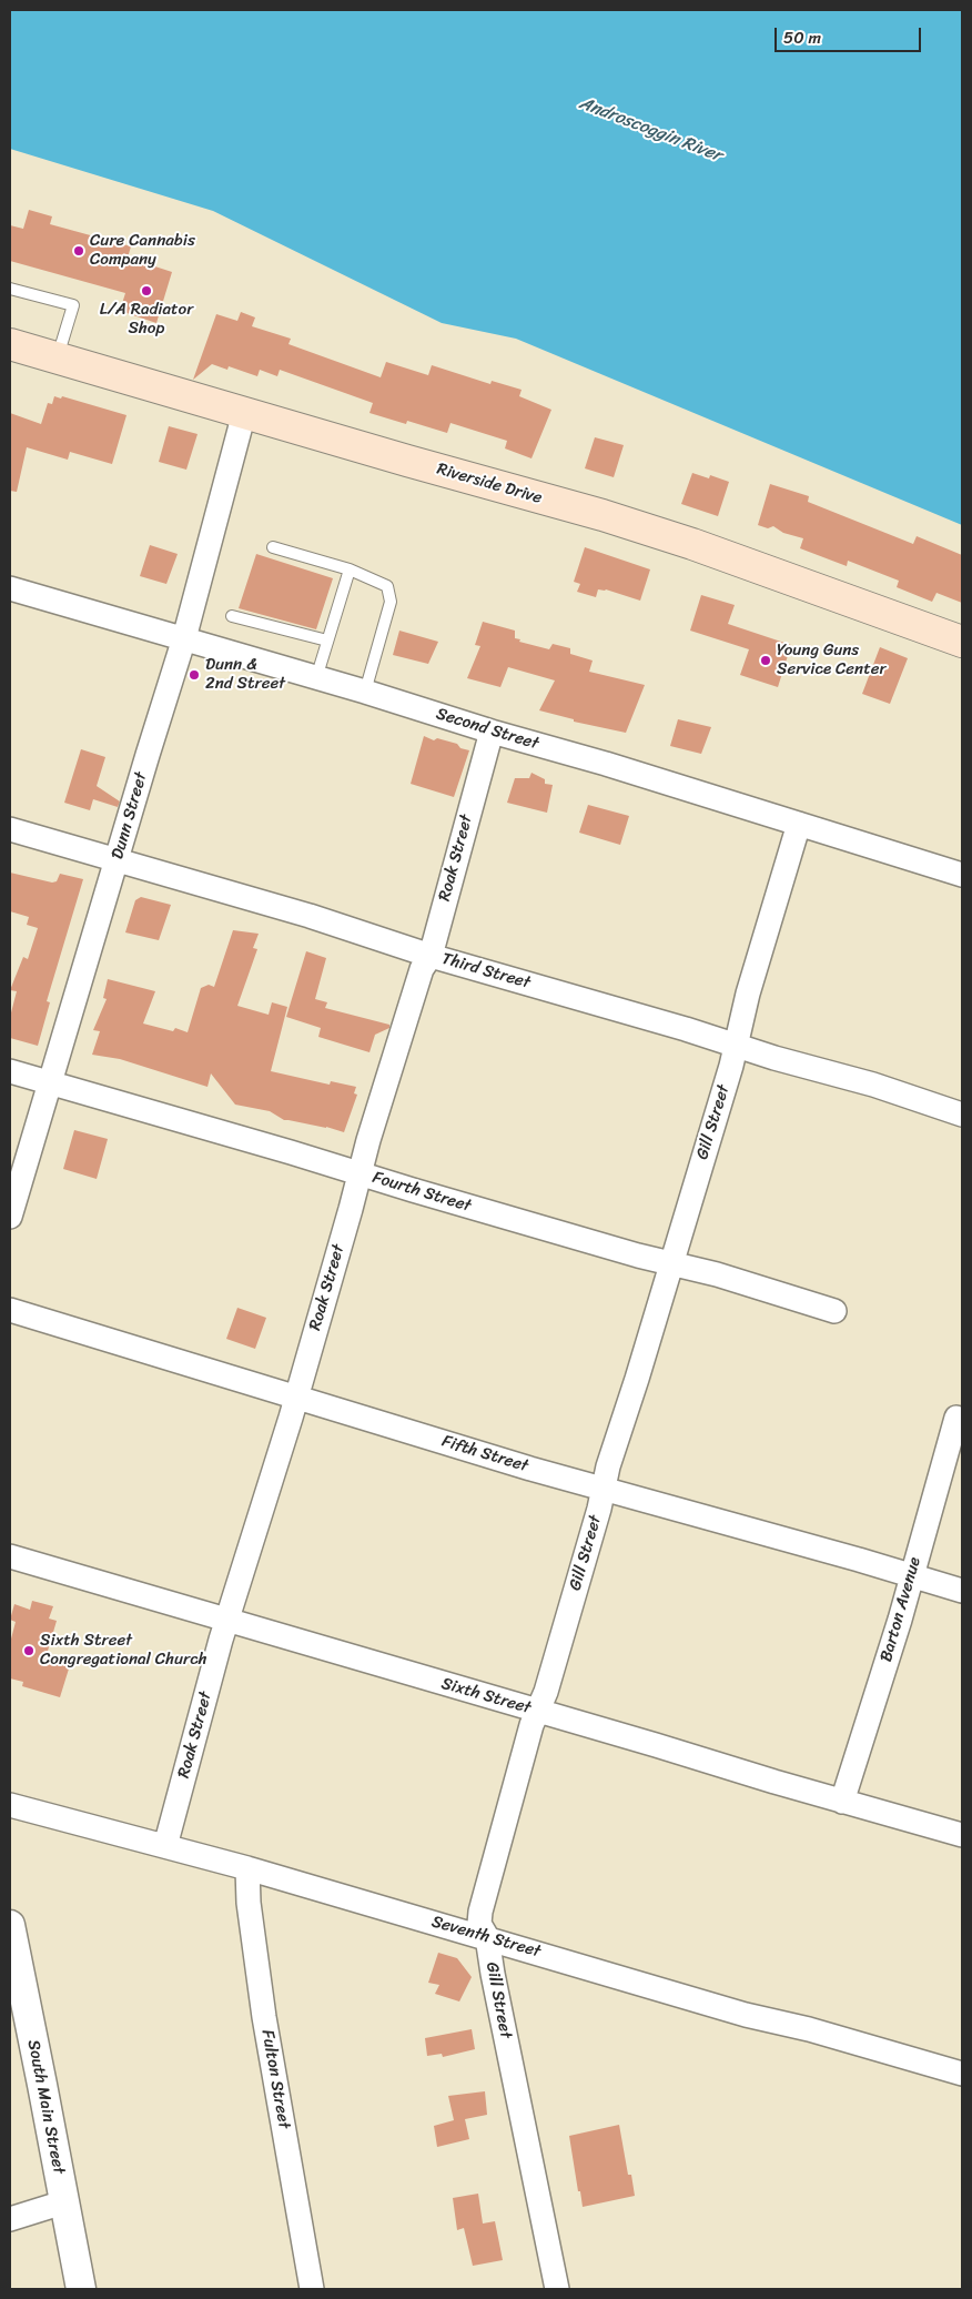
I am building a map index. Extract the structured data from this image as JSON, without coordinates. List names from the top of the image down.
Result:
{
  "streets": {
    "main road": ["Riverside Drive"],
    "street": [
      "Second Street",
      "Dunn Street",
      "Roak Street",
      "Third Street",
      "Gill Street",
      "Fourth Street",
      "Fifth Street",
      "Barton Avenue",
      "Sixth Street",
      "Seventh Street",
      "Fulton Street",
      "South Main Street"
    ]
  },
  "crossings": [
    ["Riverside Drive", "Dunn Street"],
    ["Second Street", "Dunn Street"],
    ["Second Street", "Roak Street"],
    ["Second Street", "Gill Street"],
    ["Dunn Street", "Third Street"],
    ["Dunn Street", "Fourth Street"],
    ["Roak Street", "Third Street"],
    ["Roak Street", "Fourth Street"],
    ["Roak Street", "Fifth Street"],
    ["Roak Street", "Sixth Street"],
    ["Roak Street", "Seventh Street"],
    ["Third Street", "Gill Street"],
    ["Gill Street", "Fourth Street"],
    ["Gill Street", "Fifth Street"],
    ["Gill Street", "Sixth Street"],
    ["Gill Street", "Seventh Street"],
    ["Fifth Street", "Barton Avenue"],
    ["Barton Avenue", "Sixth Street"],
    ["Seventh Street", "Fulton Street"]
  ],
  "water": ["Androscoggin River"],
  "places": [
    "Cure Cannabis Company",
    "L/A Radiator Shop",
    "Young Guns Service Center",
    "Dunn & 2nd Street",
    "Sixth Street Congregational Church"
  ],
  "scale_bar": "50 m"
}
